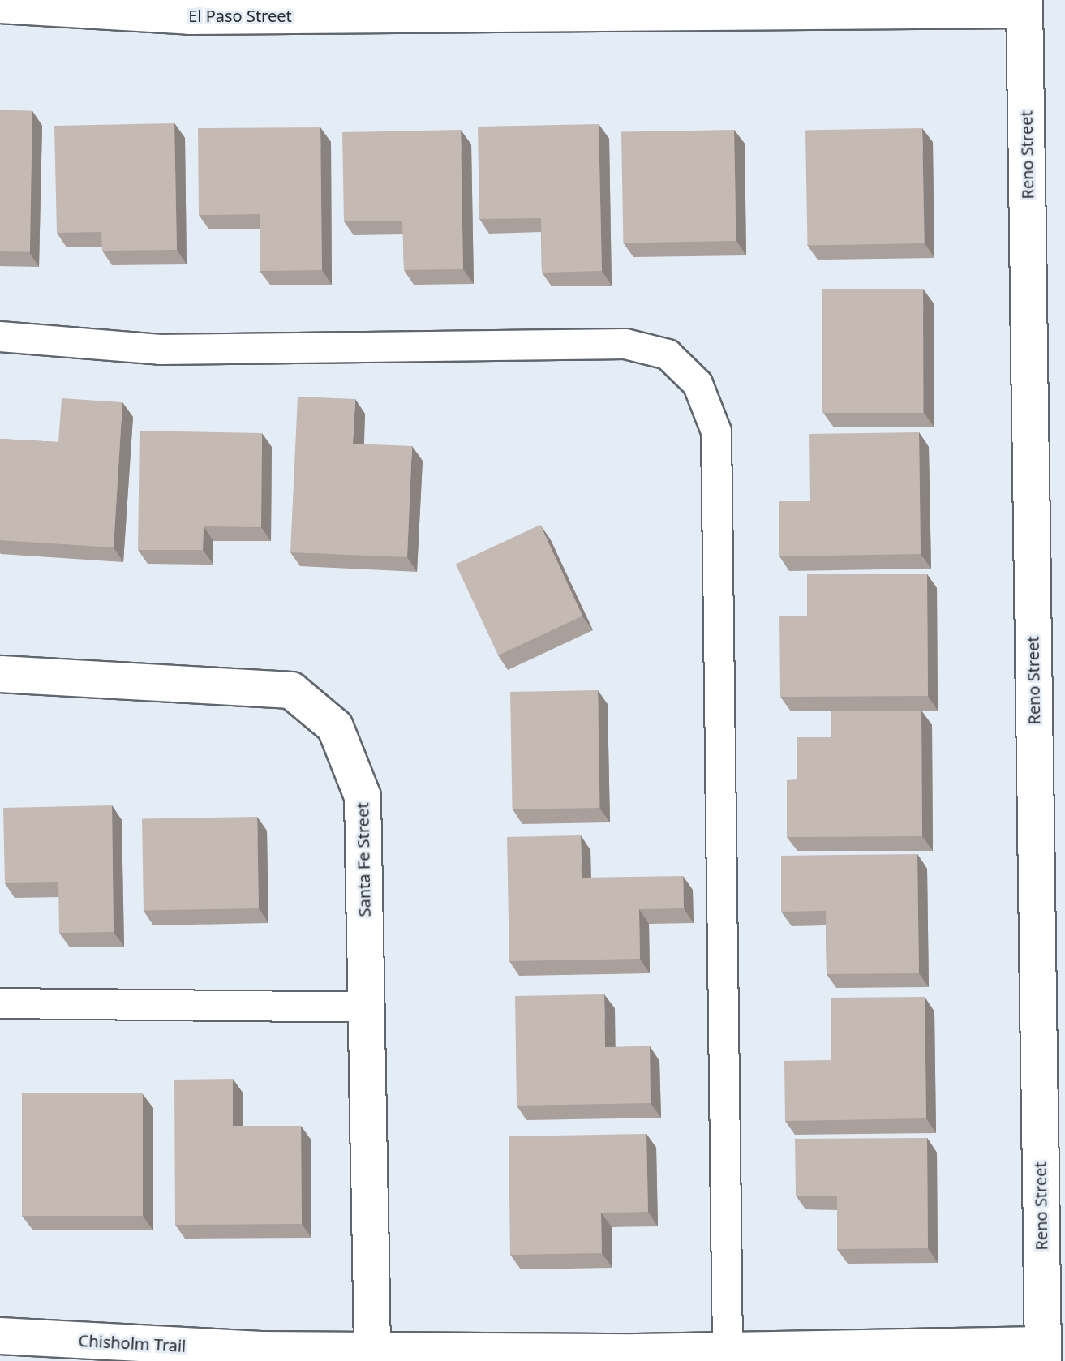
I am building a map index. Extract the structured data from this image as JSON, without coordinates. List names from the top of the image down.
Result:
{
  "streets": {
    "street": [
      "El Paso Street",
      "Reno Street",
      "Santa Fe Street",
      "Chisholm Trail"
    ]
  },
  "crossings": [
    ["El Paso Street", "Reno Street"],
    ["Reno Street", "Chisholm Trail"],
    ["Santa Fe Street", "Chisholm Trail"]
  ]
}
